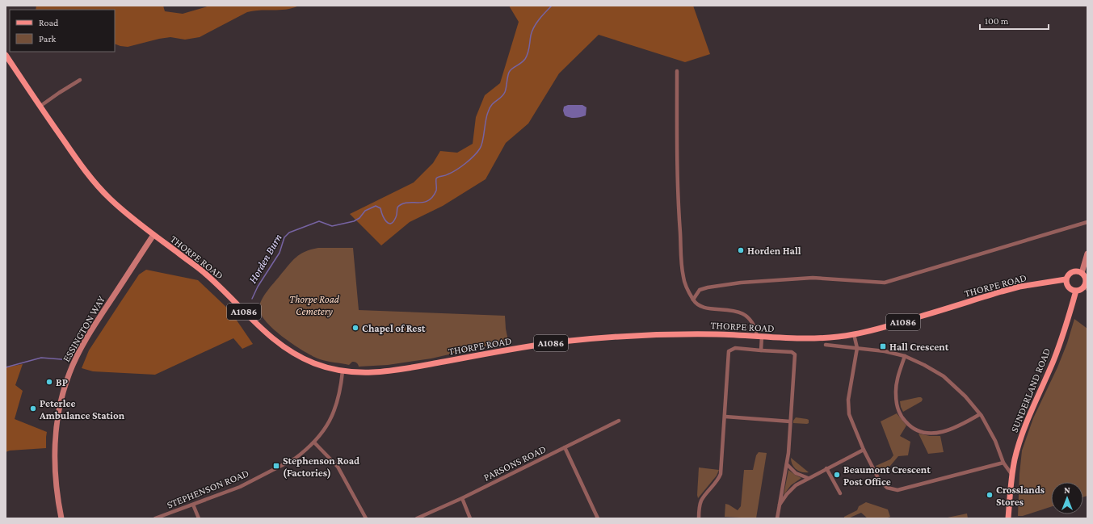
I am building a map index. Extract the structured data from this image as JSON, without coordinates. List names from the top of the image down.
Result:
{
  "streets": {
    "main road": ["THORPE ROAD", "A1086", "SUNDERLAND ROAD"],
    "street": ["ESSINGTON WAY", "PARSONS ROAD", "STEPHENSON ROAD"]
  },
  "crossings": [
    ["THORPE ROAD", "ESSINGTON WAY"],
    ["THORPE ROAD", "SUNDERLAND ROAD"],
    ["THORPE ROAD", "STEPHENSON ROAD"]
  ],
  "water": ["Horden Burn"],
  "parks": ["Thorpe Road Cemetery"],
  "places": {
    "other": [
      "Horden Hall",
      "Chapel of Rest",
      "BP",
      "Peterlee Ambulance Station",
      "Beaumont Crescent Post Office",
      "Crosslands Stores"
    ],
    "transit": ["Hall Crescent", "Stephenson Road (Factories)"]
  },
  "legend": ["Road", "Park"],
  "scale_bar": "100 m",
  "north": "top"
}
